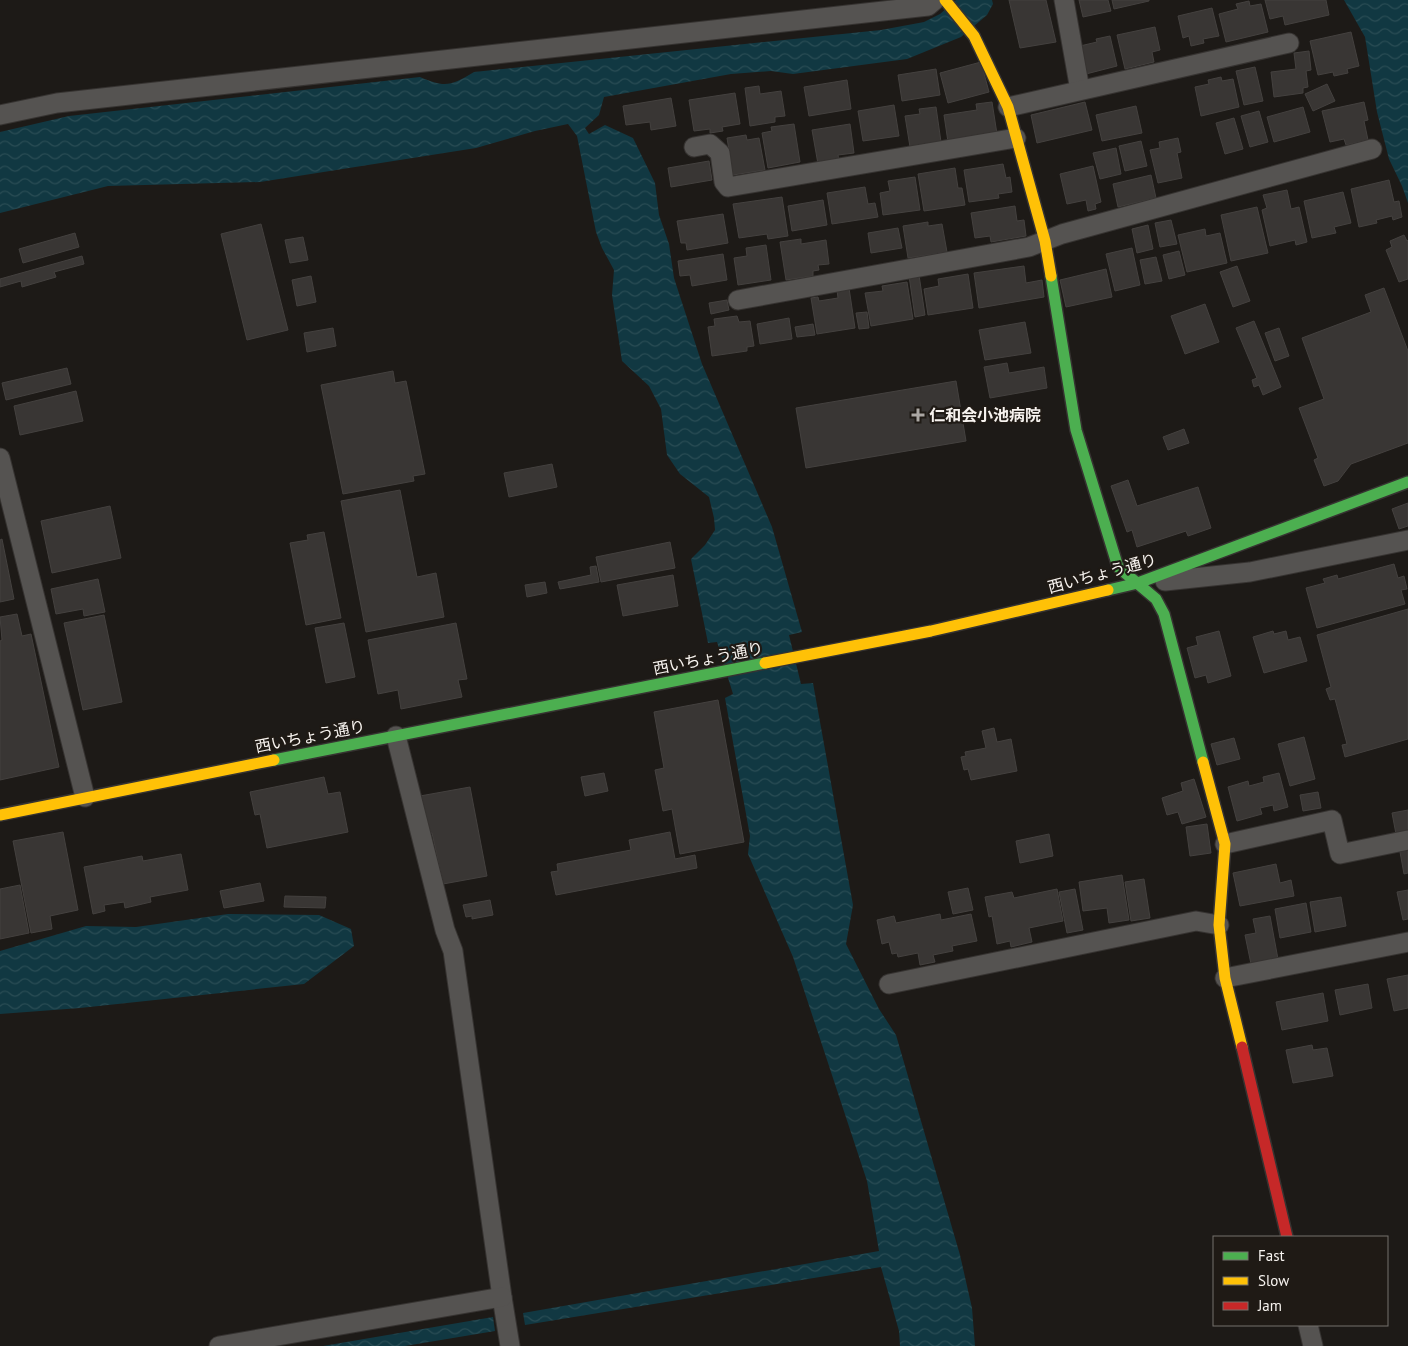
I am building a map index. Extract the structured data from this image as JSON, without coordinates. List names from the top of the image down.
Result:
{
  "streets": {
    "main road": ["西いちょう通り"]
  },
  "places": {
    "health": ["仁和会小池病院"]
  },
  "legend": ["Fast", "Slow", "Jam"]
}
